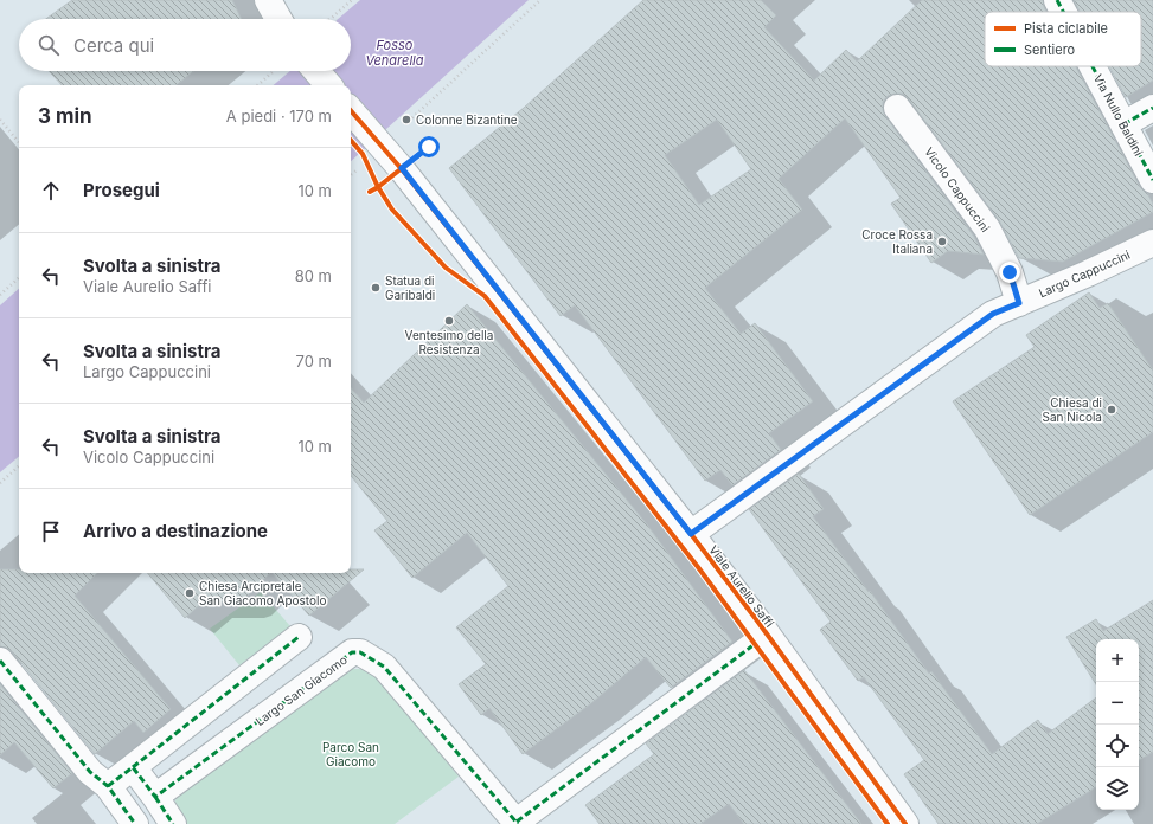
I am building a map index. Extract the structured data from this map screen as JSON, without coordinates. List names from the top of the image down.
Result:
{
  "streets": {
    "street": [
      "Via Nullo Baldini",
      "Vicolo Cappuccini",
      "Largo Cappuccini",
      "Viale Aurelio Saffi",
      "Largo San Giacomo"
    ]
  },
  "crossings": [
    ["Vicolo Cappuccini", "Largo Cappuccini"],
    ["Largo Cappuccini", "Viale Aurelio Saffi"]
  ],
  "water": ["Fosso Venarella"],
  "parks": ["Parco San Giacomo"],
  "places": [
    "Colonne Bizantine",
    "Croce Rossa Italiana",
    "Statua di Garibaldi",
    "Ventesimo della Resistenza",
    "Chiesa di San Nicola",
    "Chiesa Arcipretale San Giacomo Apostolo"
  ],
  "legend": ["Pista ciclabile", "Sentiero"],
  "page": {
    "search": "Cerca qui",
    "heading": ["3 min", "A piedi · 170 m"],
    "list": [
      ["Prosegui", "10 m"],
      ["Svolta a sinistra", "Viale Aurelio Saffi", "80 m"],
      ["Svolta a sinistra", "Largo Cappuccini", "70 m"],
      ["Svolta a sinistra", "Vicolo Cappuccini", "10 m"],
      "Arrivo a destinazione"
    ],
    "map_buttons": ["+", "−"]
  }
}
